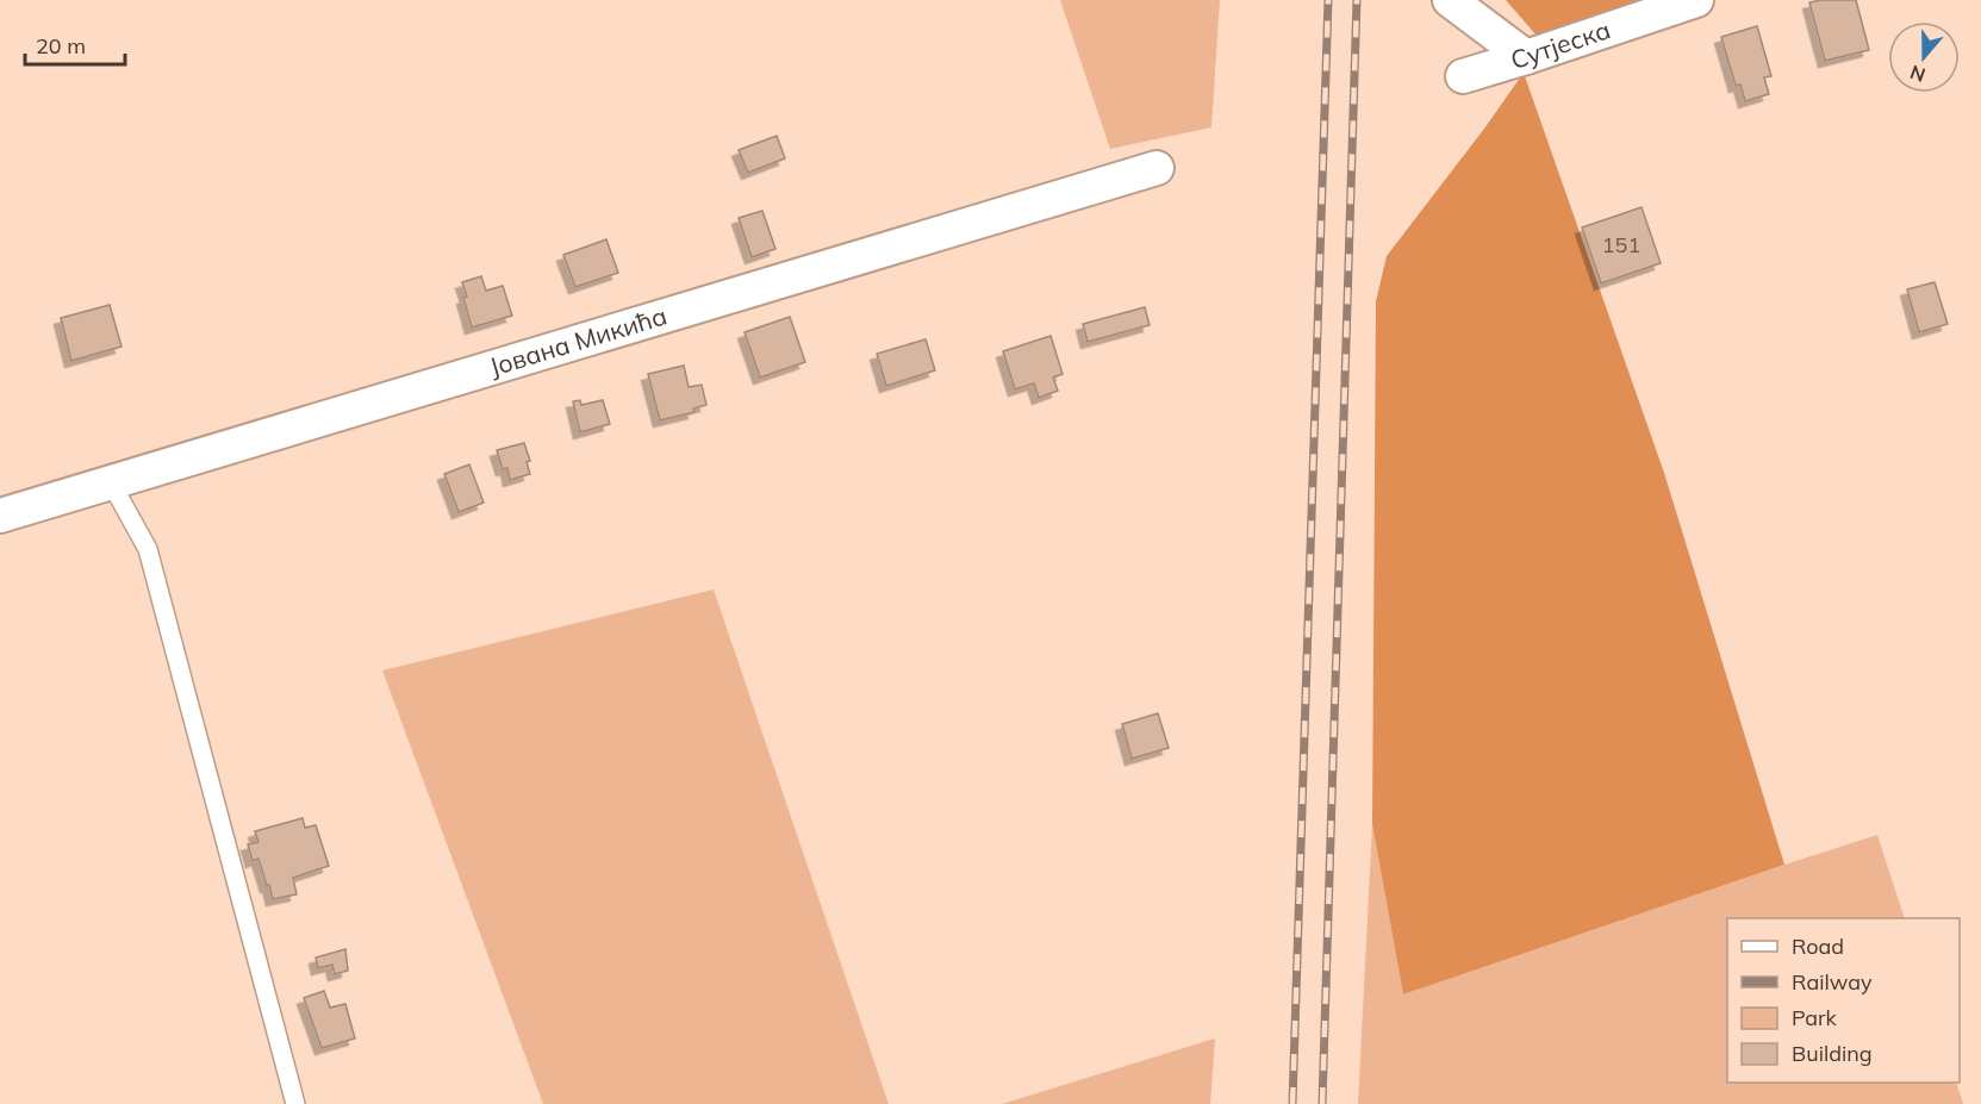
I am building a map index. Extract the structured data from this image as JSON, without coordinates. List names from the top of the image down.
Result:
{
  "streets": {
    "street": ["Сутјеска", "Јована Микића"]
  },
  "house_numbers": ["151"],
  "legend": [
    "Road",
    "Railway",
    "Park",
    "Building"
  ],
  "scale_bar": "20 m",
  "north": "bottom"
}
